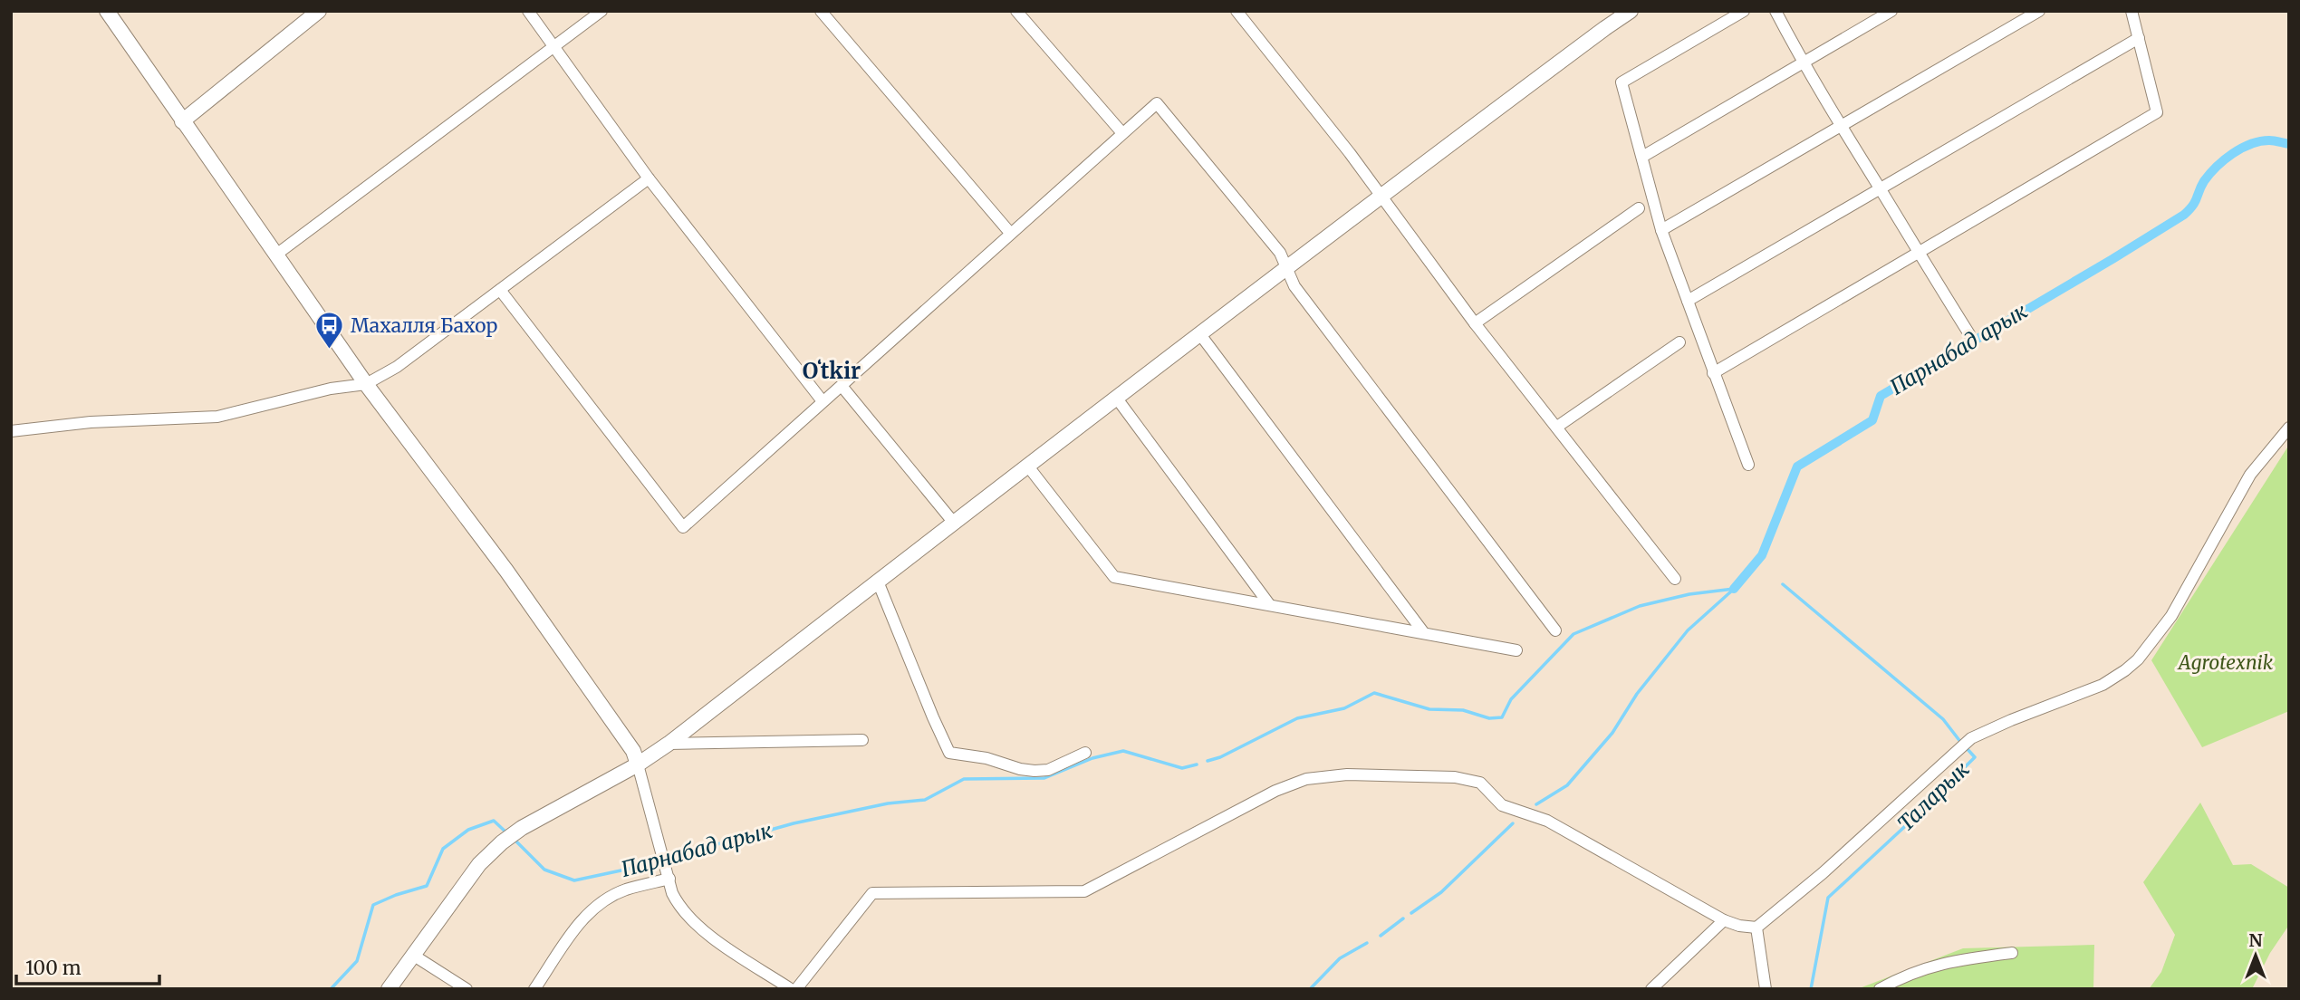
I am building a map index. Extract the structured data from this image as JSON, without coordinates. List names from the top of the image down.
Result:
{
  "districts": ["Oʻtkir"],
  "water": ["Парнабад арык", "Таларык"],
  "parks": ["Agrotexnik"],
  "places": {
    "bus stop": ["Махалля Бахор"]
  },
  "scale_bar": "100 m",
  "north": "top"
}
